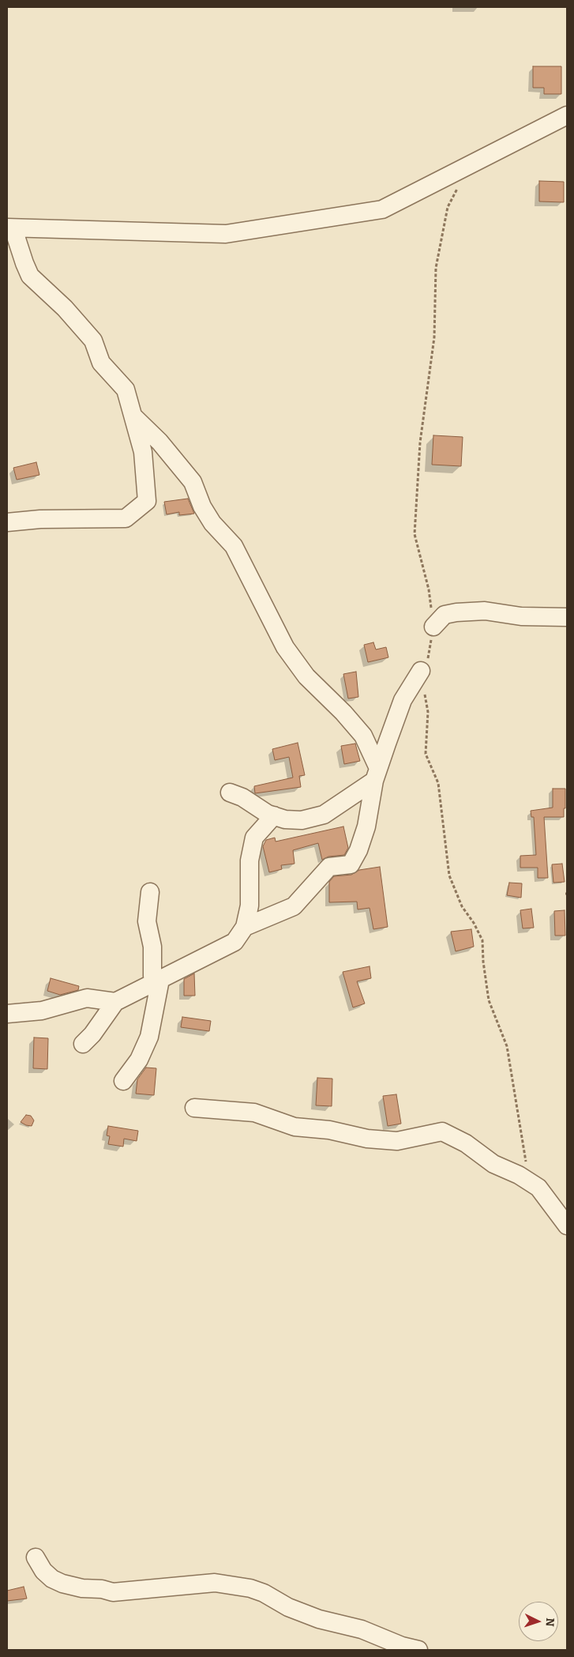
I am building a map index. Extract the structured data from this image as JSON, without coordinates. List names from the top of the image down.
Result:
{
  "north": "right"
}
